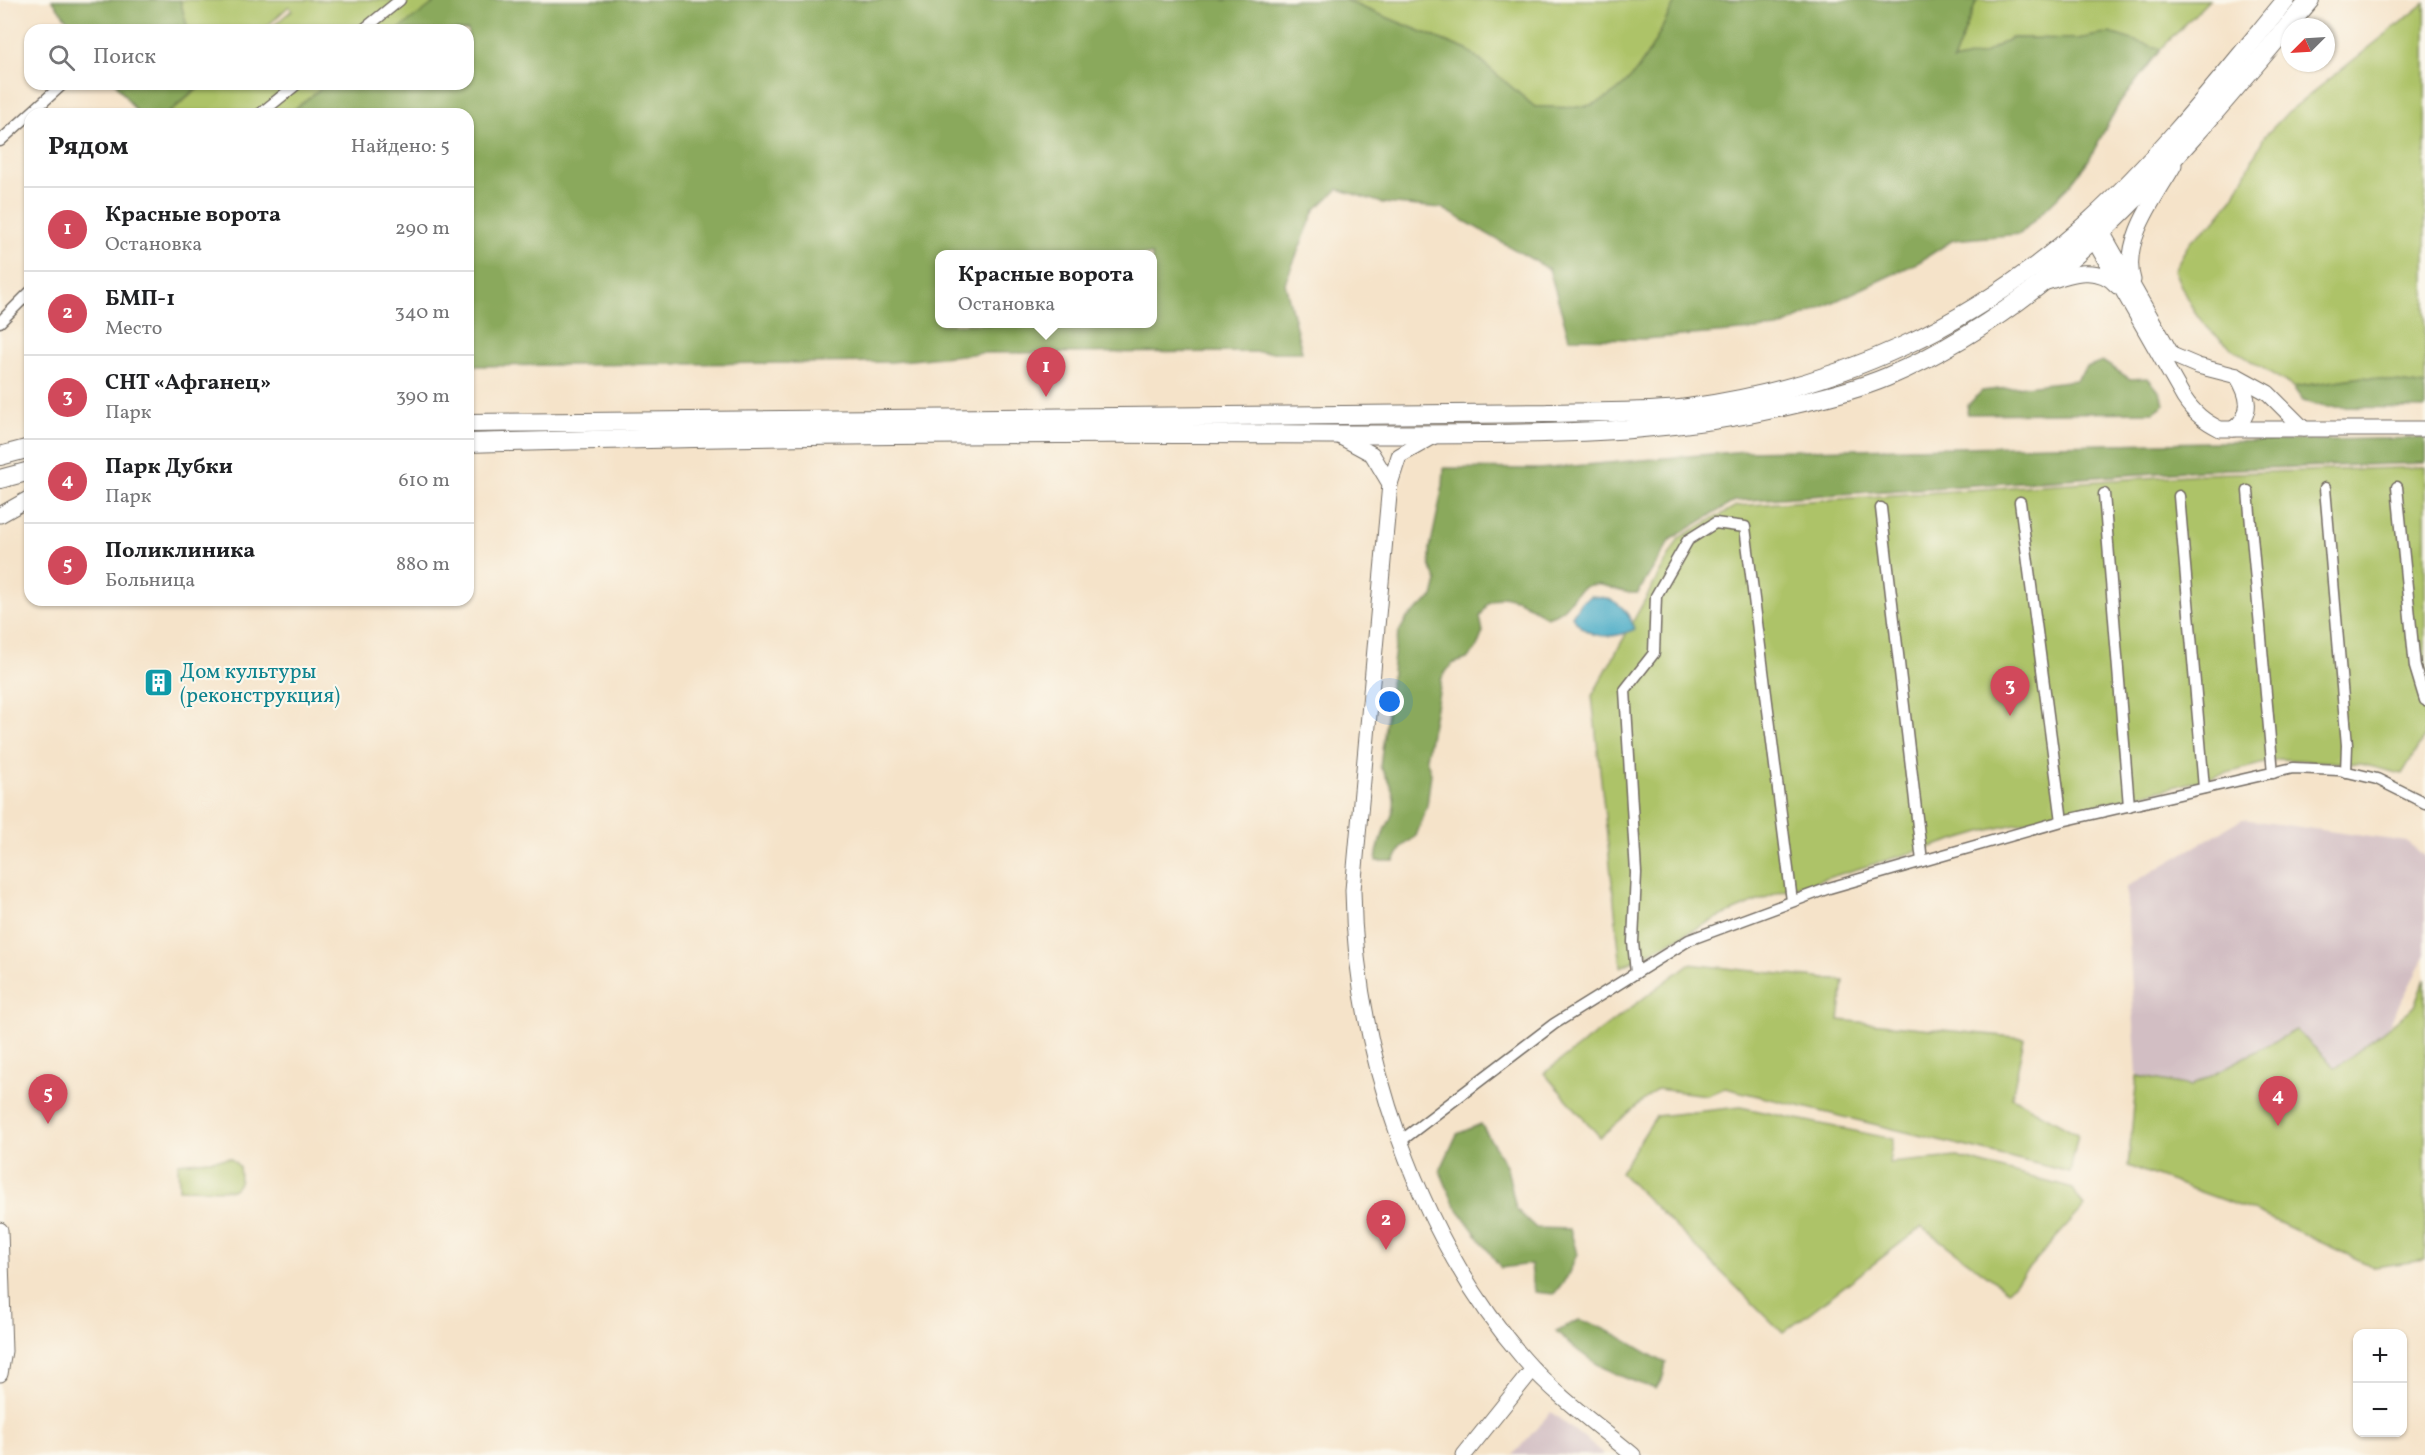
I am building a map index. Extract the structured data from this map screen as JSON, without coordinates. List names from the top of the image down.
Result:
{
  "places": {
    "building": ["Дом культуры (реконструкция)"]
  },
  "north": "bottom left",
  "page": {
    "search": "Поиск",
    "heading": ["Рядом", "Найдено: 5"],
    "list": [
      {
        "mark": "1",
        "name": "Красные ворота",
        "note": "Остановка",
        "value": "290 m"
      },
      {
        "mark": "2",
        "name": "БМП-1",
        "note": "Место",
        "value": "340 m"
      },
      {
        "mark": "3",
        "name": "СНТ «Афганец»",
        "note": "Парк",
        "value": "390 m"
      },
      {
        "mark": "4",
        "name": "Парк Дубки",
        "note": "Парк",
        "value": "610 m"
      },
      {
        "mark": "5",
        "name": "Поликлиника",
        "note": "Больница",
        "value": "880 m"
      }
    ],
    "popup": ["Красные ворота", "Остановка"],
    "pins": [
      "1",
      "3",
      "5",
      "4",
      "2"
    ],
    "map_buttons": ["+", "−"]
  }
}
